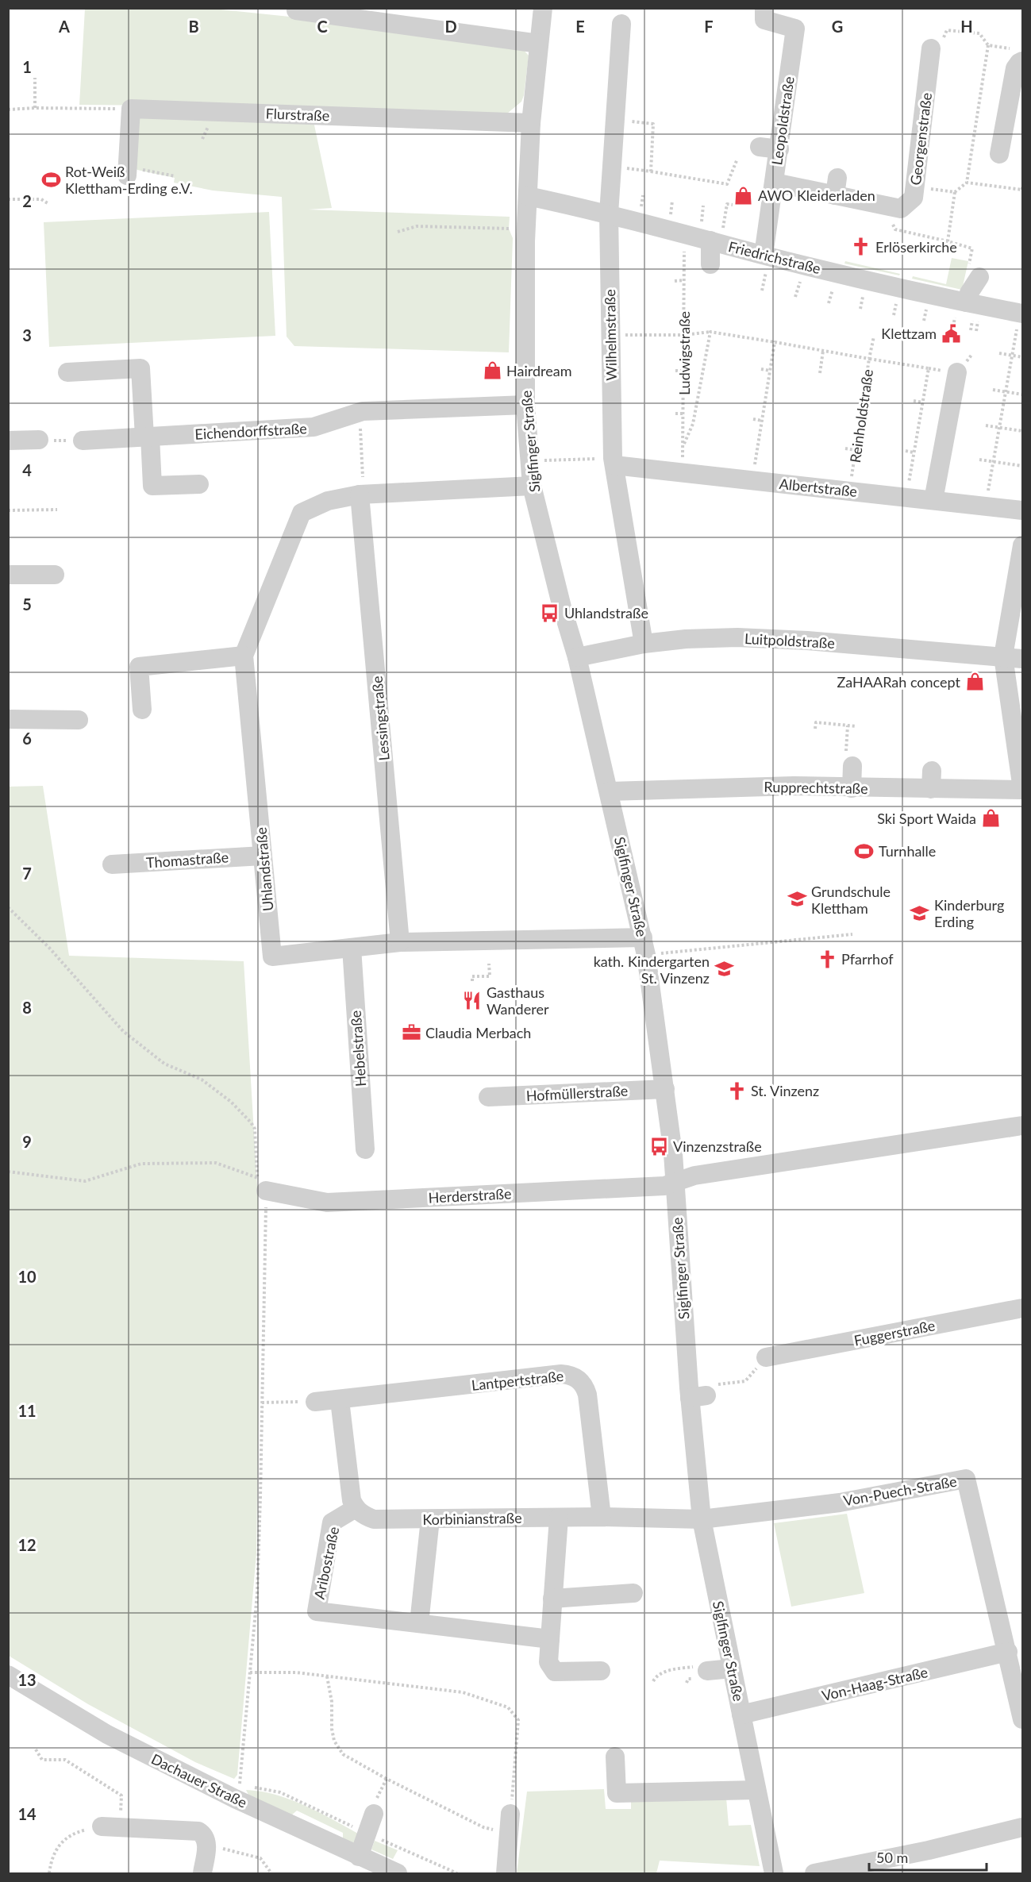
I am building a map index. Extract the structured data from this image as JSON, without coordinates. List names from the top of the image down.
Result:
{
  "streets": {
    "street": [
      "Flurstraße",
      "Leopoldstraße",
      "Georgenstraße",
      "Friedrichstraße",
      "Wilhelmstraße",
      "Eichendorffstraße",
      "Siglfinger Straße",
      "Albertstraße",
      "Luitpoldstraße",
      "Lessingstraße",
      "Rupprechtstraße",
      "Thomastraße",
      "Uhlandstraße",
      "Hebelstraße",
      "Hofmüllerstraße",
      "Herderstraße",
      "Fuggerstraße",
      "Lantpertstraße",
      "Von-Puech-Straße",
      "Korbinianstraße",
      "Aribostraße",
      "Von-Haag-Straße",
      "Dachauer Straße"
    ],
    "path": ["Ludwigstraße", "Reinholdstraße"]
  },
  "crossings": [
    ["Flurstraße", "Siglfinger Straße"],
    ["Leopoldstraße", "Georgenstraße"],
    ["Leopoldstraße", "Friedrichstraße"],
    ["Friedrichstraße", "Wilhelmstraße"],
    ["Friedrichstraße", "Ludwigstraße"],
    ["Friedrichstraße", "Siglfinger Straße"],
    ["Wilhelmstraße", "Albertstraße"],
    ["Wilhelmstraße", "Luitpoldstraße"],
    ["Ludwigstraße", "Albertstraße"],
    ["Reinholdstraße", "Albertstraße"],
    ["Eichendorffstraße", "Siglfinger Straße"],
    ["Siglfinger Straße", "Luitpoldstraße"],
    ["Siglfinger Straße", "Rupprechtstraße"],
    ["Siglfinger Straße", "Uhlandstraße"],
    ["Siglfinger Straße", "Hofmüllerstraße"],
    ["Siglfinger Straße", "Herderstraße"],
    ["Siglfinger Straße", "Von-Puech-Straße"],
    ["Siglfinger Straße", "Korbinianstraße"],
    ["Siglfinger Straße", "Von-Haag-Straße"],
    ["Lessingstraße", "Uhlandstraße"],
    ["Thomastraße", "Uhlandstraße"],
    ["Uhlandstraße", "Hebelstraße"],
    ["Lantpertstraße", "Korbinianstraße"],
    ["Von-Puech-Straße", "Korbinianstraße"],
    ["Von-Puech-Straße", "Von-Haag-Straße"],
    ["Korbinianstraße", "Aribostraße"]
  ],
  "places": {
    "sports": ["Rot-Weiß Klettham-Erding e.V.", "Turnhalle"],
    "shop": [
      "AWO Kleiderladen",
      "Hairdream",
      "ZaHAARah concept",
      "Ski Sport Waida"
    ],
    "church": ["Erlöserkirche", "Pfarrhof", "St. Vinzenz"],
    "public building": ["Klettzam"],
    "bus stop": ["Uhlandstraße", "Vinzenzstraße"],
    "school or university": ["Grundschule Klettham", "Kinderburg Erding", "kath. Kindergarten St. Vinzenz"],
    "restaurant": ["Gasthaus Wanderer"],
    "office": ["Claudia Merbach"]
  },
  "scale_bar": "50 m",
  "grid": {
    "columns": [
      "A",
      "B",
      "C",
      "D",
      "E",
      "F",
      "G",
      "H"
    ],
    "rows": [
      "1",
      "2",
      "3",
      "4",
      "5",
      "6",
      "7",
      "8",
      "9",
      "10",
      "11",
      "12",
      "13",
      "14"
    ]
  }
}
